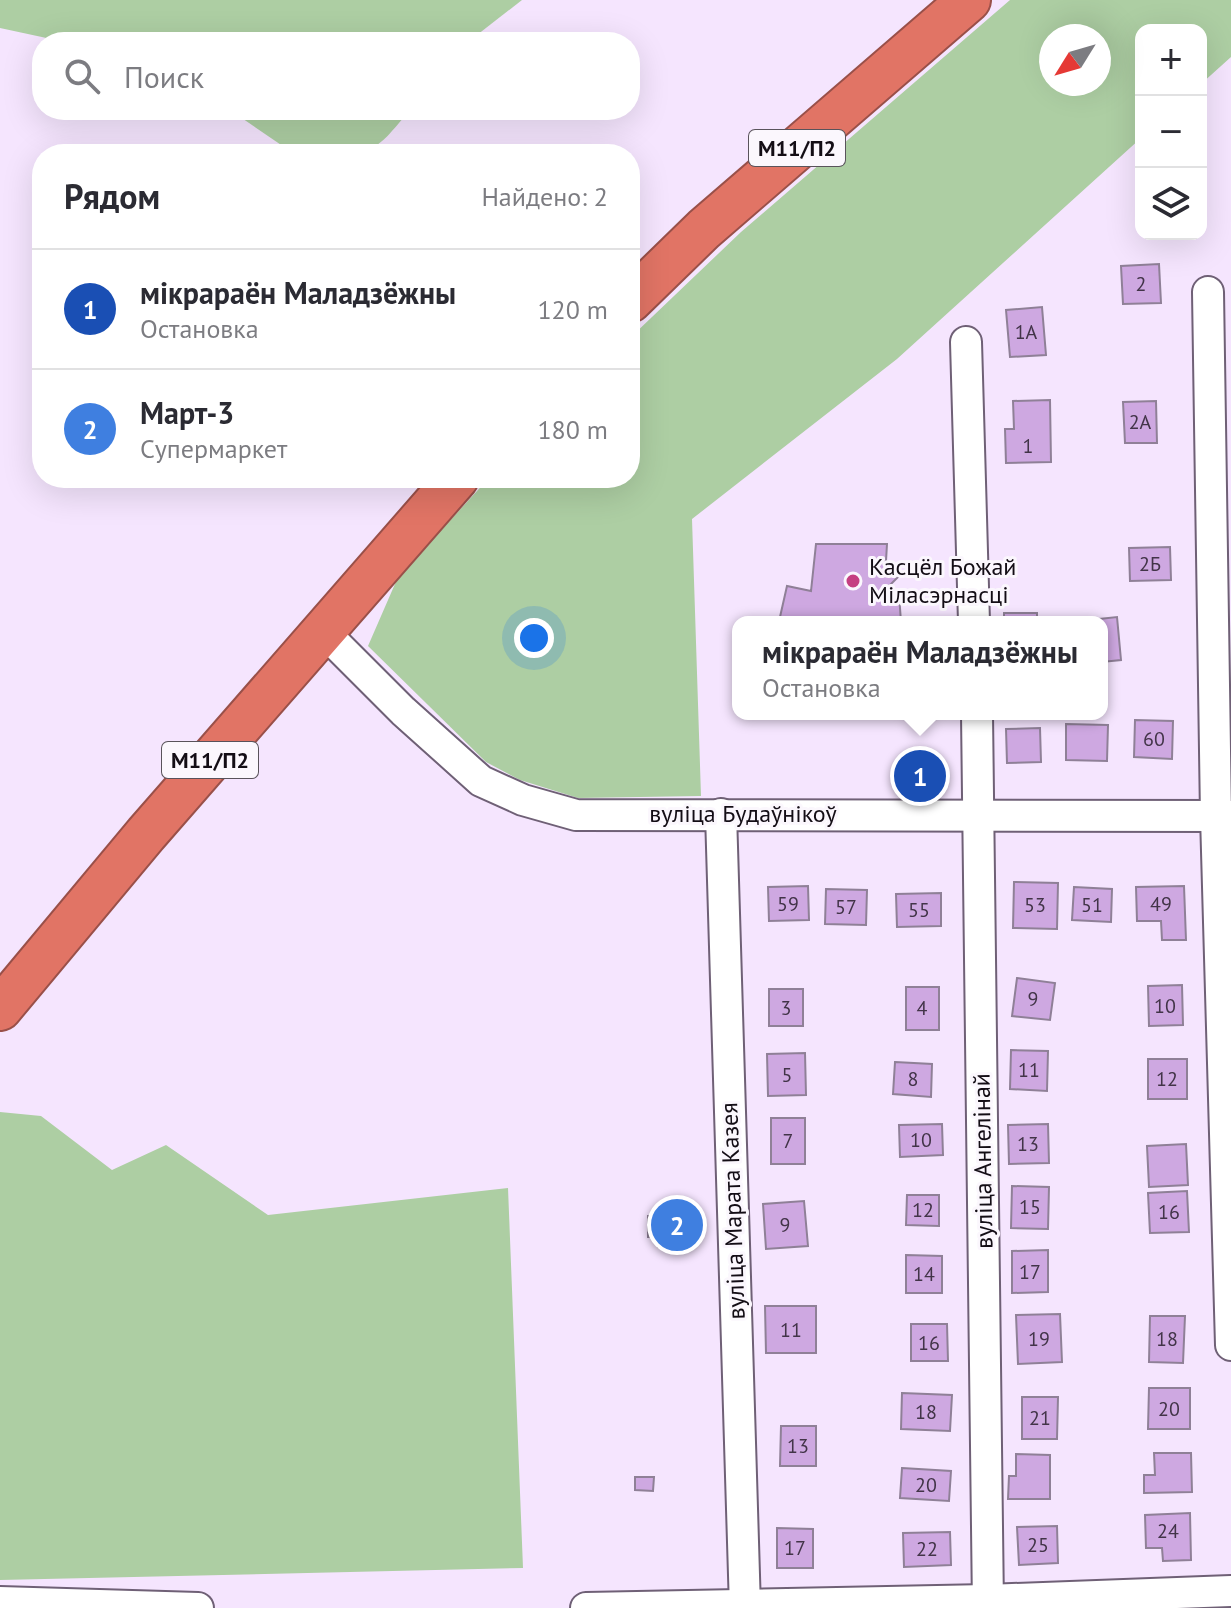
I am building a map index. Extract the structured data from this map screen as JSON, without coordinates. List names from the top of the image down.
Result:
{
  "streets": {
    "highway": ["М11/П2"],
    "street": ["вуліца Будаўнікоў", "вуліца Ангелінай", "вуліца Марата Казея"]
  },
  "crossings": [
    ["М11/П2", "вуліца Будаўнікоў"],
    ["вуліца Будаўнікоў", "вуліца Ангелінай"],
    ["вуліца Будаўнікоў", "вуліца Марата Казея"]
  ],
  "places": ["Касцёл Божай Міласэрнасці"],
  "house_numbers": [
    "2",
    "1А",
    "2А",
    "1",
    "2Б",
    "60",
    "59",
    "49",
    "53",
    "51",
    "57",
    "55",
    "9",
    "10",
    "3",
    "4",
    "11",
    "5",
    "8",
    "12",
    "10",
    "7",
    "13",
    "15",
    "12",
    "16",
    "9",
    "17",
    "14",
    "11",
    "19",
    "18",
    "16",
    "20",
    "18",
    "21",
    "13",
    "20",
    "24",
    "25",
    "17",
    "22"
  ],
  "north": "bottom left",
  "page": {
    "map_buttons": ["+", "−"],
    "search": "Поиск",
    "heading": ["Рядом", "Найдено: 2"],
    "list": [
      {
        "mark": "1",
        "name": "мікрараён Маладзёжны",
        "note": "Остановка",
        "value": "120 m"
      },
      {
        "mark": "2",
        "name": "Март-3",
        "note": "Супермаркет",
        "value": "180 m"
      }
    ],
    "popup": ["мікрараён Маладзёжны", "Остановка"],
    "pins": ["1", "2"]
  }
}
